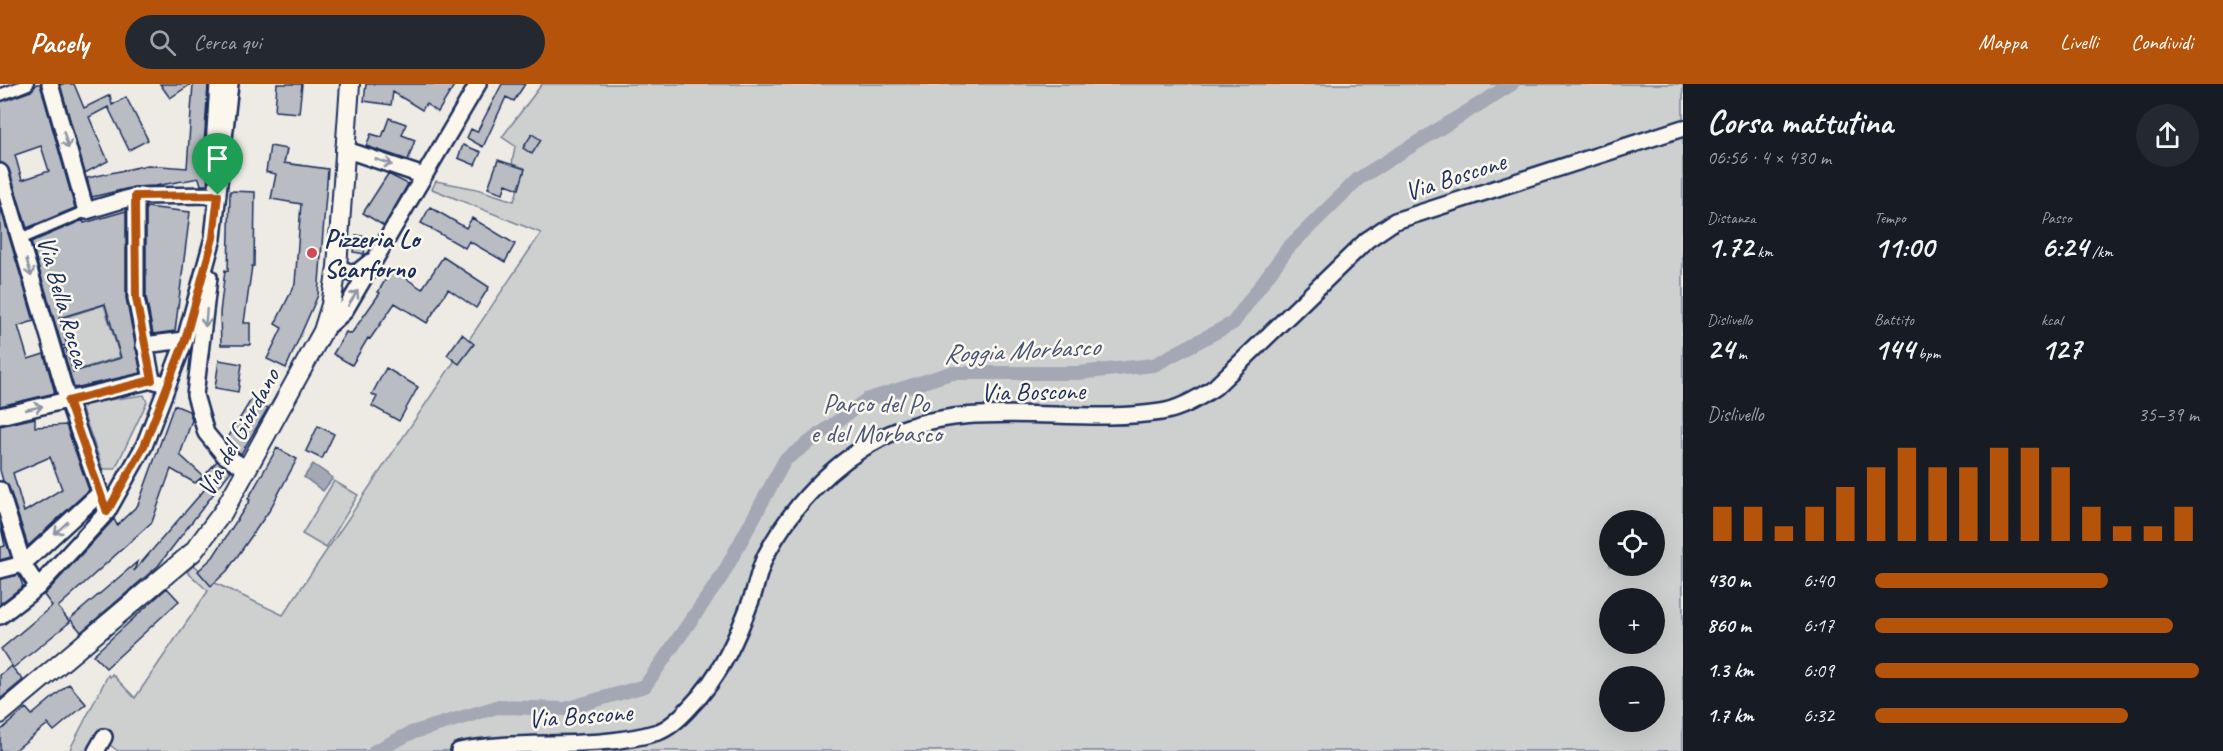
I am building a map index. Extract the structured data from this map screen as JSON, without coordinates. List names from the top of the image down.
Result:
{
  "streets": {
    "street": ["Via Boscone", "Via Bella Rocca", "Via del Giordano"]
  },
  "water": ["Roggia Morbasco"],
  "parks": ["Parco del Po e del Morbasco"],
  "places": ["Pizzeria Lo Scarforno"],
  "page": {
    "header": "Pacely",
    "search": "Cerca qui",
    "nav": ["Mappa", "Livelli", "Condividi"],
    "heading": ["Corsa mattutina", "06:56 · 4 × 430 m"],
    "stats": [
      ["Distanza", "1.72 km"],
      ["Tempo", "11:00"],
      ["Passo", "6:24 /km"],
      ["Dislivello", "24 m"],
      ["Battito", "144 bpm"],
      ["kcal", "127"]
    ],
    "chart": ["Dislivello", "35–39 m"],
    "map_buttons": ["+", "−"],
    "list": [
      {
        "name": "430 m",
        "note": "6:40"
      },
      {
        "name": "860 m",
        "note": "6:17"
      },
      {
        "name": "1.3 km",
        "note": "6:09"
      },
      {
        "name": "1.7 km",
        "note": "6:32"
      }
    ]
  }
}
